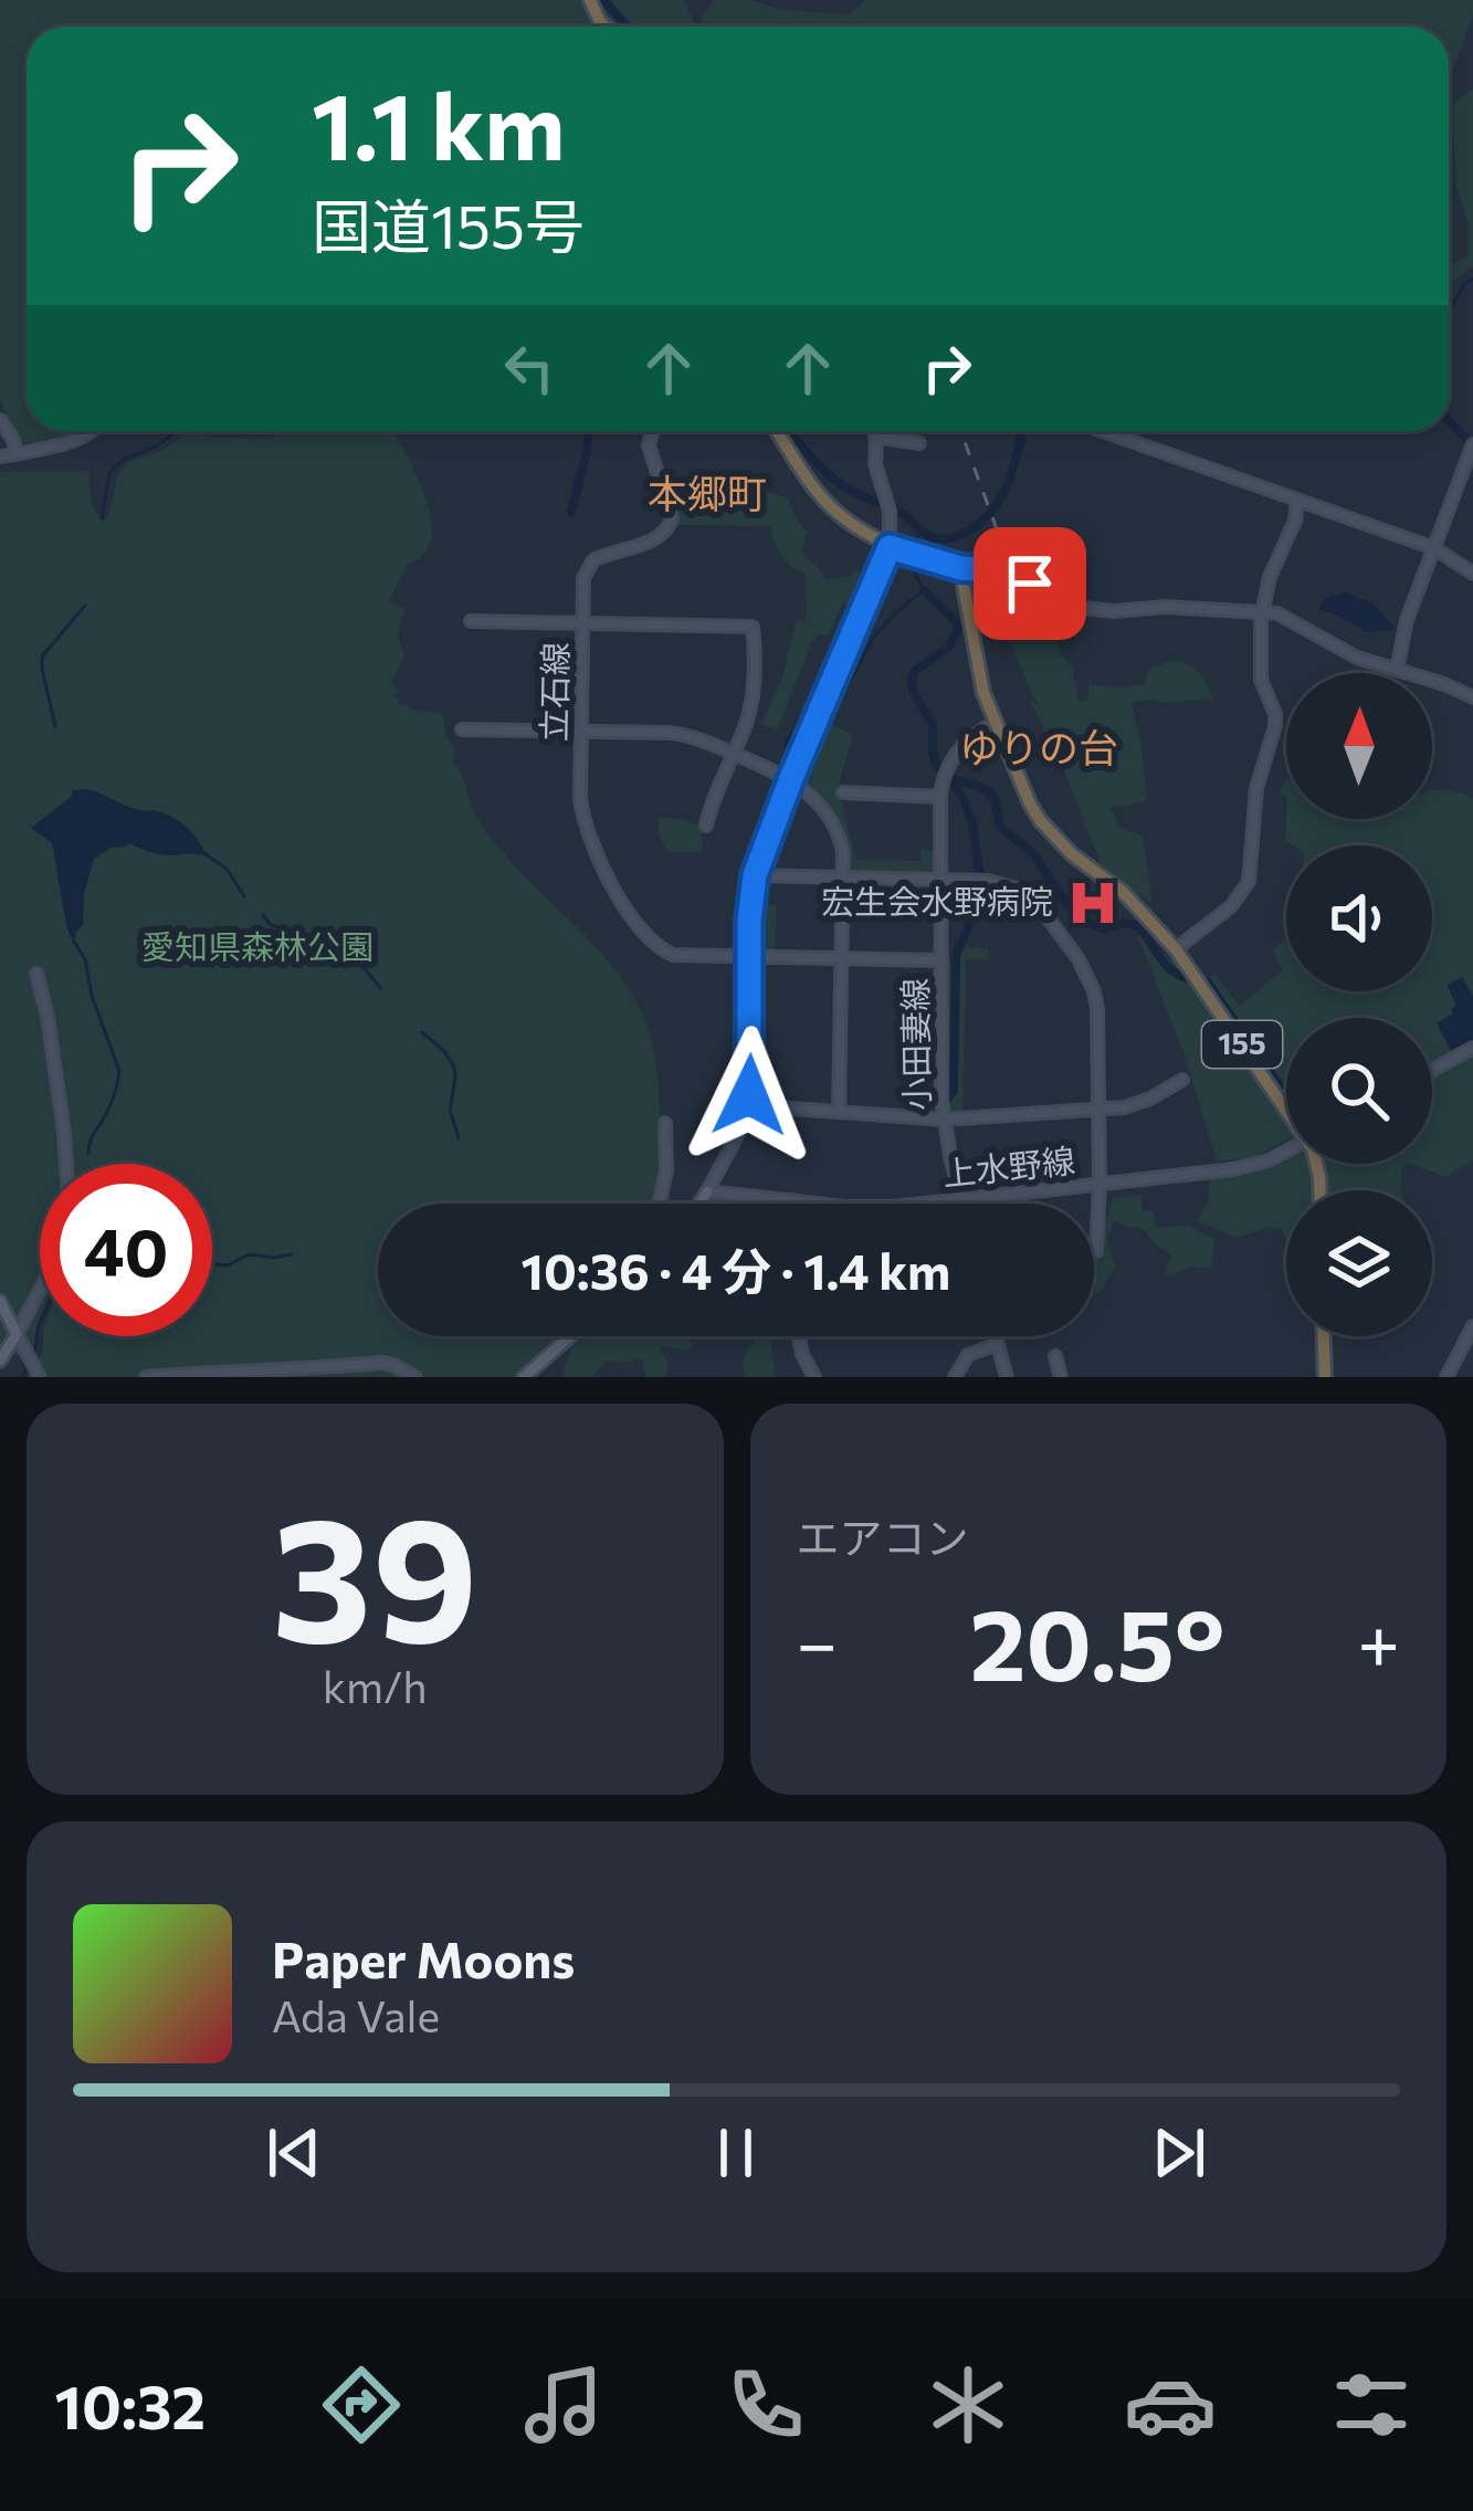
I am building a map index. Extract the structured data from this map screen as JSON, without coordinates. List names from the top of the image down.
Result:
{
  "streets": {
    "highway": ["155"],
    "street": ["立石線", "小田妻線", "上水野線"]
  },
  "crossings": [
    ["立石線", "小田妻線"],
    ["小田妻線", "155"],
    ["小田妻線", "上水野線"]
  ],
  "districts": ["本郷町", "ゆりの台"],
  "parks": ["愛知県森林公園"],
  "places": {
    "hospital": ["宏生会水野病院"]
  },
  "north": "top",
  "page": {
    "turn": ["1.1 km", "国道155号"],
    "limit": "40",
    "trip": "10:36 · 4 分 · 1.4 km",
    "tile": [
      ["39", "km/h"],
      "エアコン"
    ],
    "heat": ["−", "20.5°", "+"],
    "song": ["Paper Moons", "Ada Vale"],
    "tabs": "10:32"
  }
}
